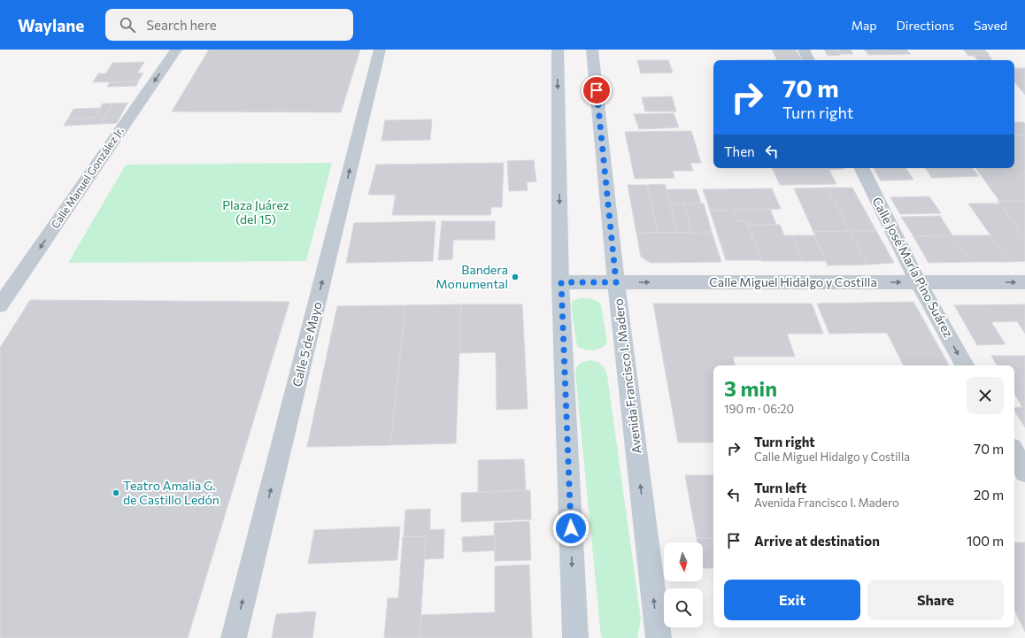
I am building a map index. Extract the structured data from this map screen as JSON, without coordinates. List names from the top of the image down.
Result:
{
  "streets": {
    "main road": ["Avenida Francisco I. Madero"],
    "street": [
      "Calle Manuel González Jr.",
      "Calle José María Pino Suárez",
      "Calle Miguel Hidalgo y Costilla",
      "Calle 5 de Mayo"
    ]
  },
  "crossings": [
    ["Calle José María Pino Suárez", "Calle Miguel Hidalgo y Costilla"],
    ["Calle Miguel Hidalgo y Costilla", "Avenida Francisco I. Madero"]
  ],
  "one_way": [
    "Calle Manuel González Jr.",
    "Calle José María Pino Suárez",
    "Calle Miguel Hidalgo y Costilla",
    "Calle 5 de Mayo"
  ],
  "parks": ["Plaza Juárez (del 15)"],
  "places": ["Bandera Monumental", "Teatro Amalia G. de Castillo Ledón"],
  "north": "bottom",
  "page": {
    "header": "Waylane",
    "search": "Search here",
    "nav": ["Map", "Directions", "Saved"],
    "turn": ["70 m", "Turn right"],
    "then": "Then",
    "heading": ["3 min", "190 m · 06:20"],
    "list": [
      {
        "name": "Turn right",
        "note": "Calle Miguel Hidalgo y Costilla",
        "value": "70 m"
      },
      {
        "name": "Turn left",
        "note": "Avenida Francisco I. Madero",
        "value": "20 m"
      },
      {
        "name": "Arrive at destination",
        "value": "100 m"
      }
    ],
    "buttons": ["Exit", "Share"]
  }
}
